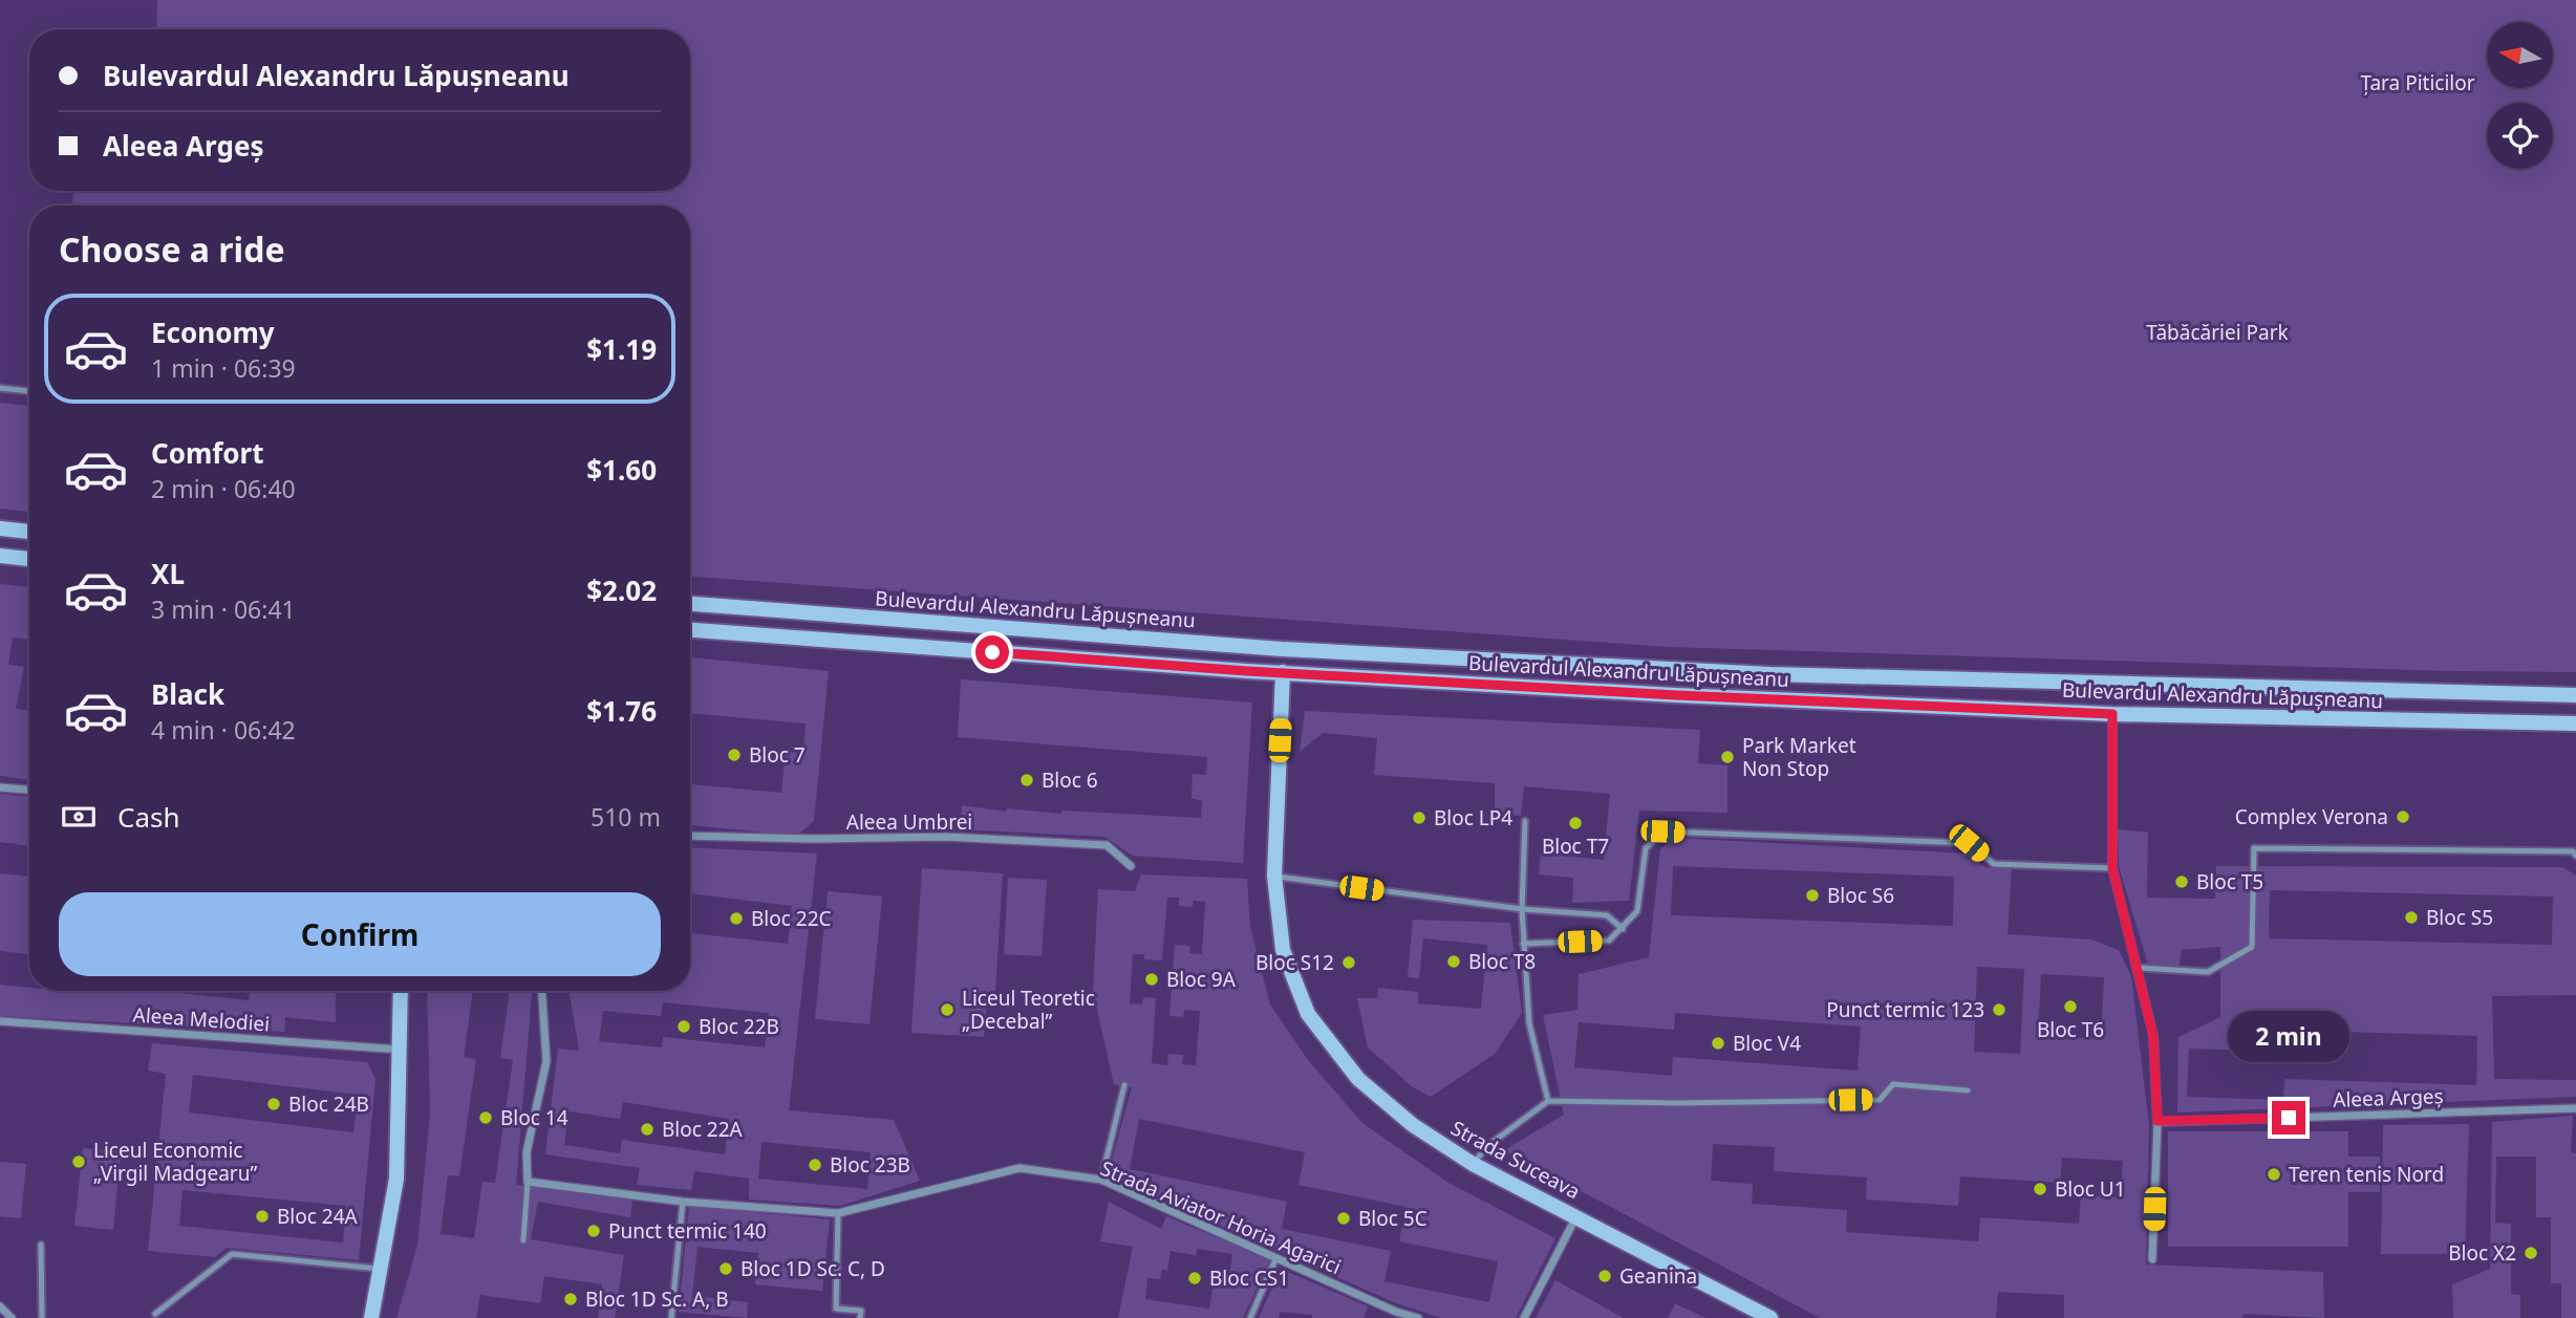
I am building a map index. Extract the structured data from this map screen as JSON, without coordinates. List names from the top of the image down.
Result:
{
  "streets": {
    "main road": ["Bulevardul Alexandru Lăpușneanu", "Strada Suceava"],
    "street": [
      "Aleea Umbrei",
      "Aleea Melodiei",
      "Aleea Argeș",
      "Strada Aviator Horia Agarici"
    ]
  },
  "crossings": [
    ["Bulevardul Alexandru Lăpușneanu", "Strada Suceava"]
  ],
  "parks": ["Țara Piticilor", "Tăbăcăriei Park"],
  "places": [
    "Bloc 7",
    "Park Market Non Stop",
    "Bloc 6",
    "Complex Verona",
    "Bloc LP4",
    "Bloc T7",
    "Bloc T5",
    "Bloc S6",
    "Bloc S5",
    "Bloc 22C",
    "Bloc T8",
    "Bloc S12",
    "Bloc 9A",
    "Bloc T6",
    "Liceul Teoretic „Decebal”",
    "Punct termic 123",
    "Bloc 22B",
    "Bloc V4",
    "Bloc 24B",
    "Bloc 14",
    "Bloc 22A",
    "Liceul Economic „Virgil Madgearu”",
    "Bloc 23B",
    "Teren tenis Nord",
    "Bloc U1",
    "Bloc 24A",
    "Bloc 5C",
    "Punct termic 140",
    "Bloc X2",
    "Bloc 1D Sc. C, D",
    "Geanina",
    "Bloc CS1",
    "Bloc 1D Sc. A, B"
  ],
  "north": "left",
  "page": {
    "banner": ["Bulevardul Alexandru Lăpușneanu", "Aleea Argeș"],
    "heading": "Choose a ride",
    "list": [
      {
        "name": "Economy",
        "note": "1 min · 06:39",
        "value": "$1.19"
      },
      {
        "name": "Comfort",
        "note": "2 min · 06:40",
        "value": "$1.60"
      },
      {
        "name": "XL",
        "note": "3 min · 06:41",
        "value": "$2.02"
      },
      {
        "name": "Black",
        "note": "4 min · 06:42",
        "value": "$1.76"
      }
    ],
    "pay": ["Cash", "510 m"],
    "buttons": "Confirm",
    "bubble": "2 min"
  }
}
